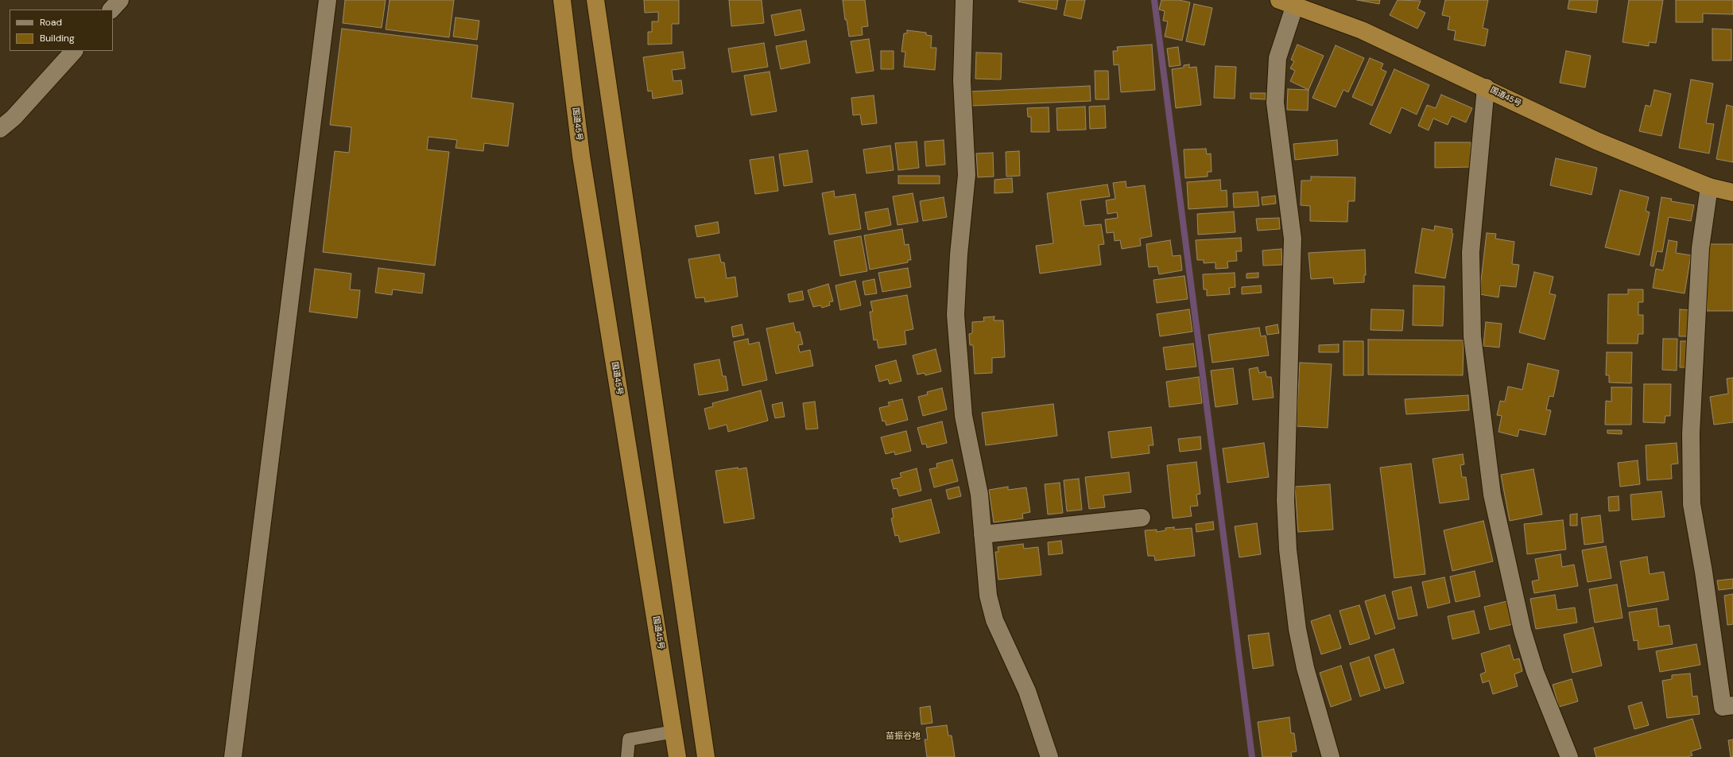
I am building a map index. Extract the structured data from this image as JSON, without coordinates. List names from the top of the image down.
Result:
{
  "streets": {
    "highway": ["国道45号"]
  },
  "districts": ["苗振谷地"],
  "legend": ["Road", "Building"]
}
